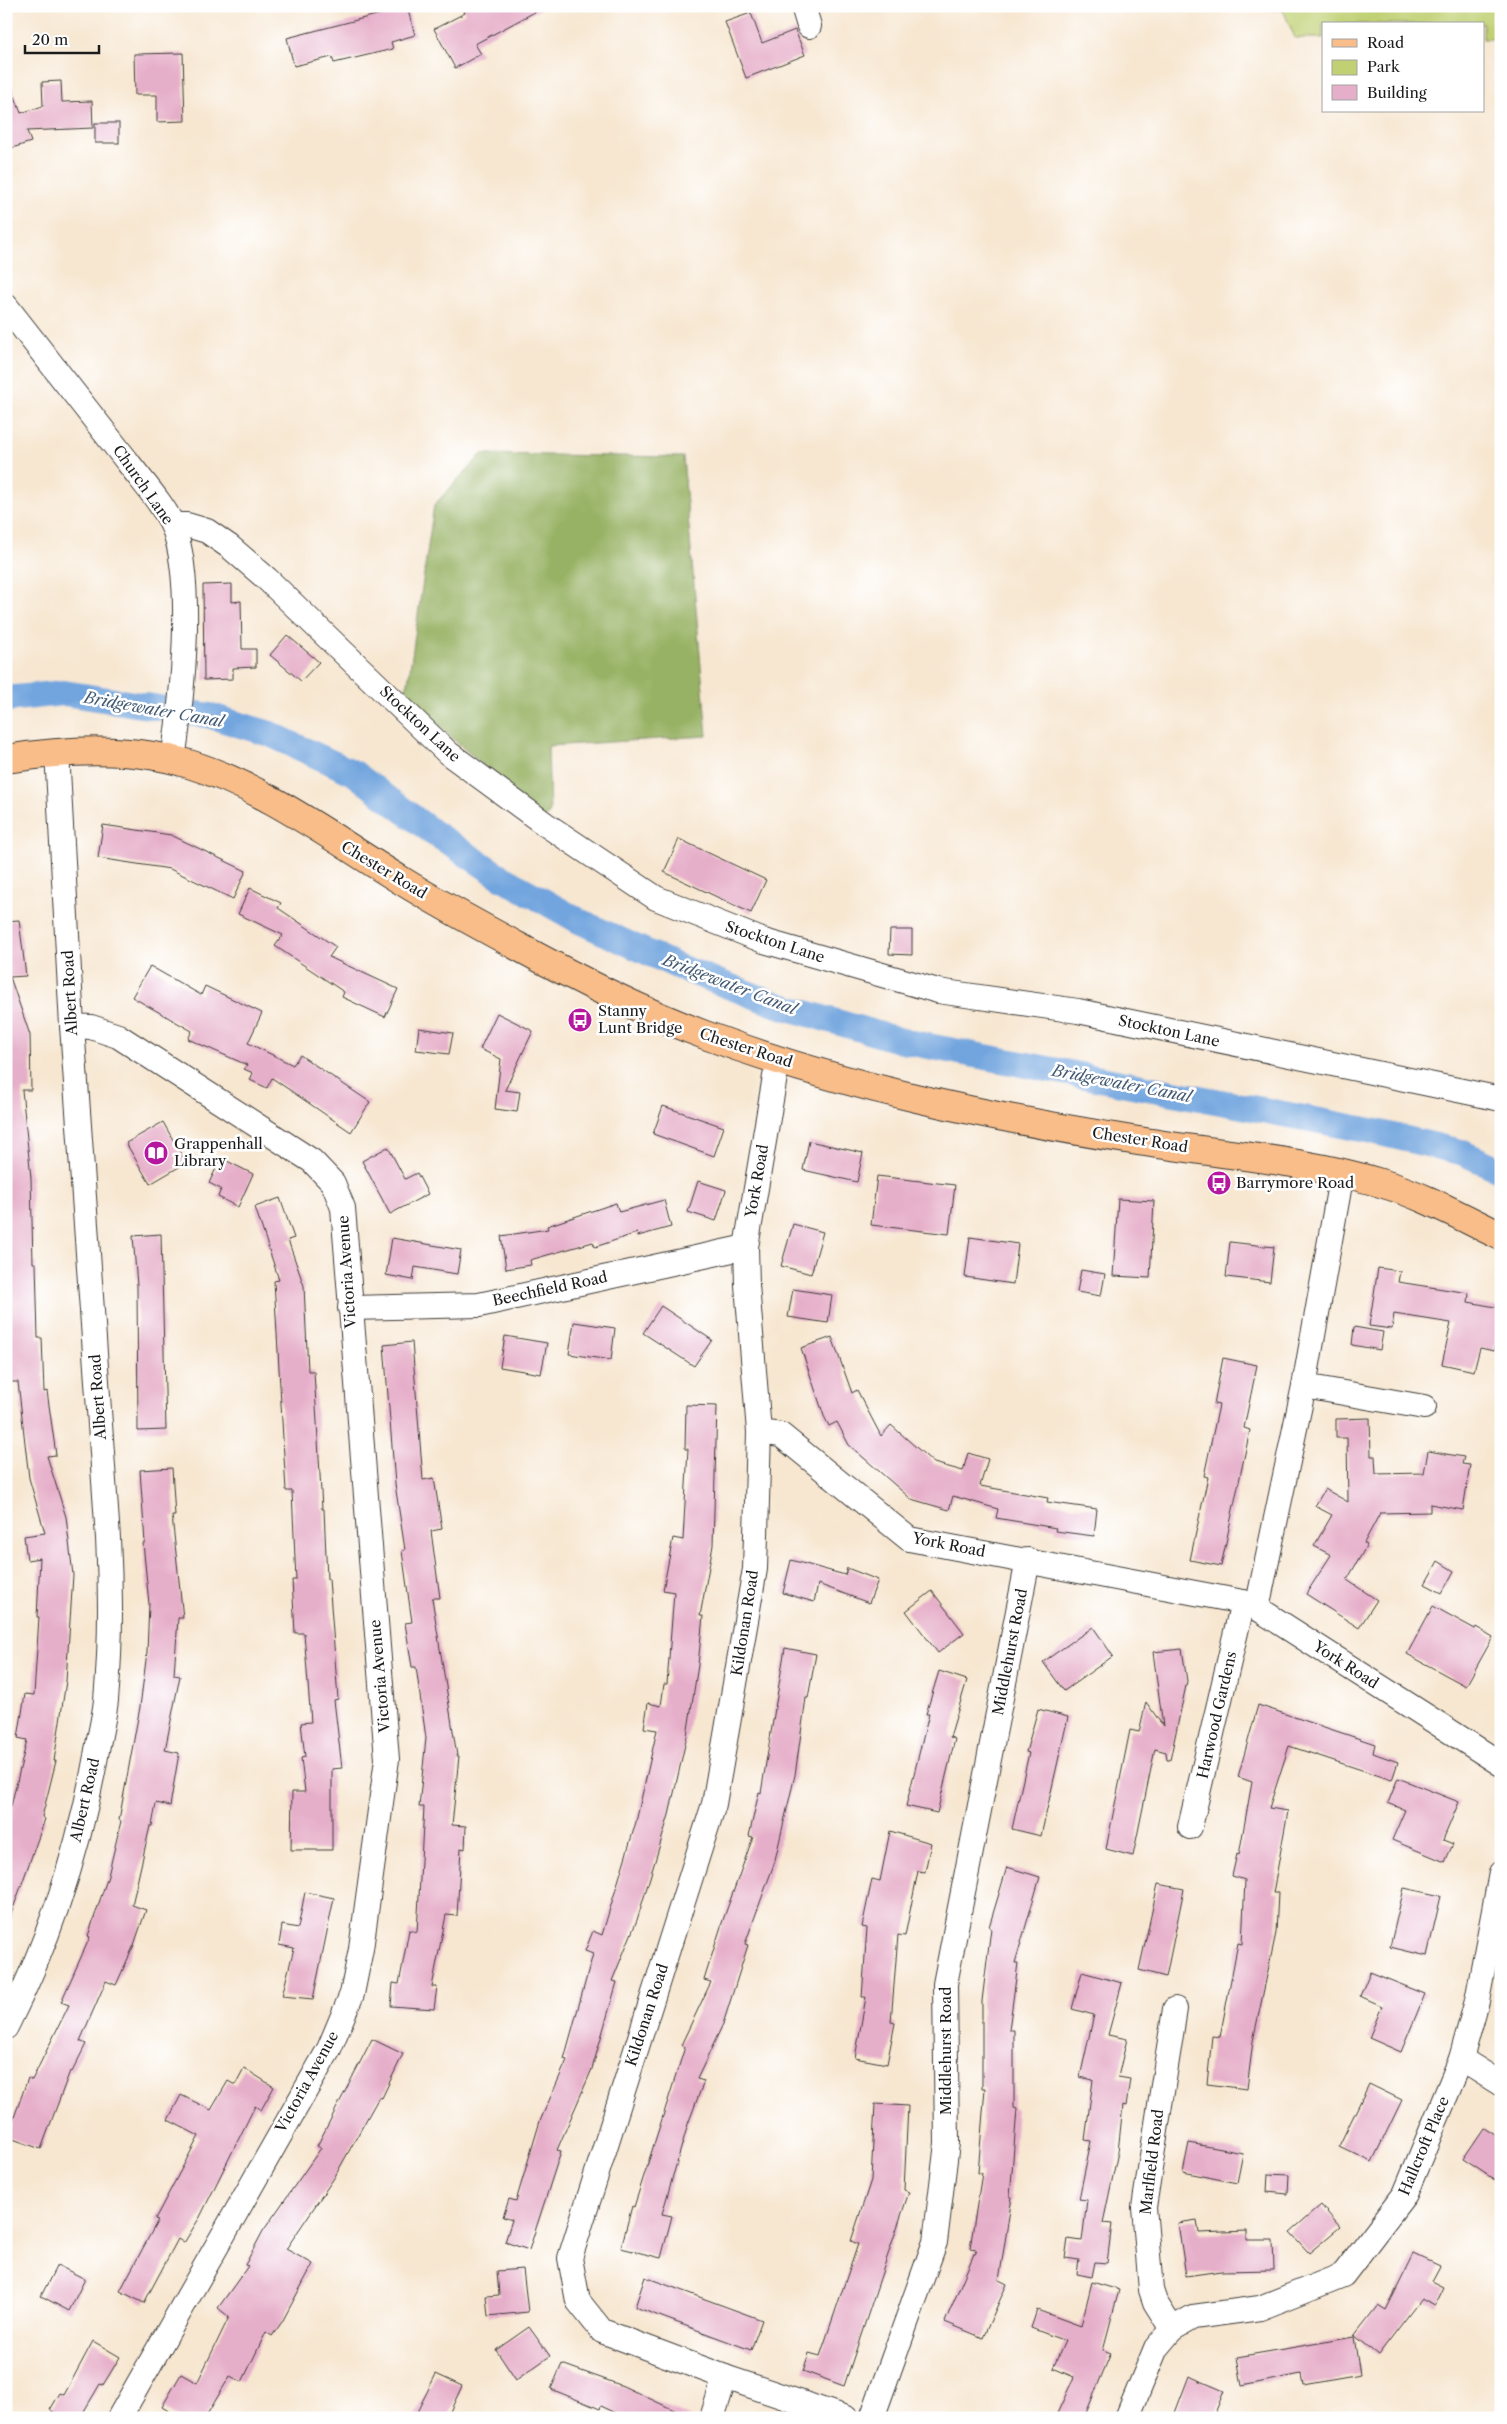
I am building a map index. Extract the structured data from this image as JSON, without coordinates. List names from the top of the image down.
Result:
{
  "streets": {
    "main road": ["Chester Road"],
    "street": [
      "Church Lane",
      "Stockton Lane",
      "Albert Road",
      "York Road",
      "Victoria Avenue",
      "Beechfield Road",
      "Kildonan Road",
      "Middlehurst Road",
      "Harwood Gardens",
      "Hallcroft Place",
      "Marlfield Road"
    ]
  },
  "crossings": [
    ["Church Lane", "Stockton Lane"],
    ["Church Lane", "Chester Road"],
    ["Chester Road", "Albert Road"],
    ["Chester Road", "York Road"],
    ["Albert Road", "Victoria Avenue"],
    ["York Road", "Beechfield Road"],
    ["York Road", "Kildonan Road"],
    ["York Road", "Middlehurst Road"],
    ["York Road", "Harwood Gardens"],
    ["Victoria Avenue", "Beechfield Road"],
    ["Hallcroft Place", "Marlfield Road"]
  ],
  "water": ["Bridgewater Canal"],
  "places": {
    "bus stop": ["Stanny Lunt Bridge", "Barrymore Road"],
    "library": ["Grappenhall Library"]
  },
  "legend": ["Road", "Park", "Building"],
  "scale_bar": "20 m"
}
